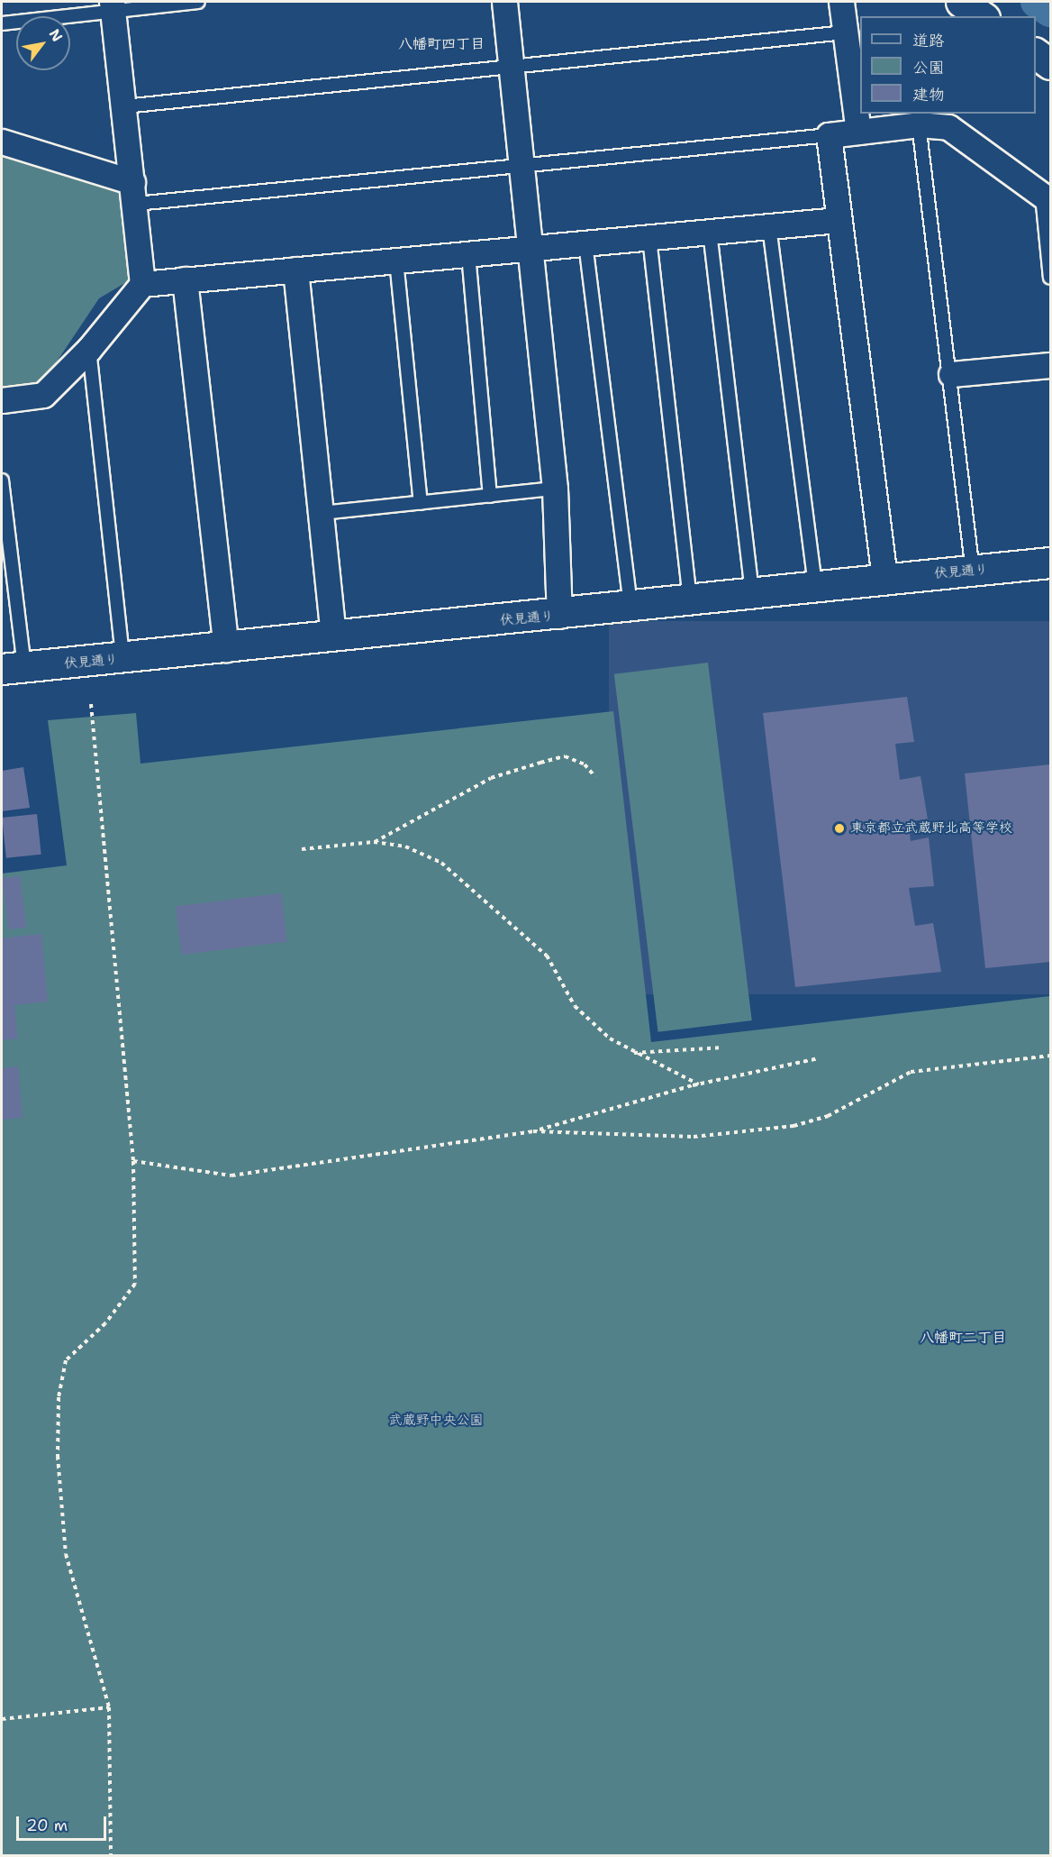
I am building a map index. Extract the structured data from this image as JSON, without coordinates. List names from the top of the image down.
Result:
{
  "streets": {
    "street": ["伏見通り"]
  },
  "districts": ["八幡町四丁目", "八幡町二丁目"],
  "parks": ["武蔵野中央公園"],
  "places": ["東京都立武蔵野北高等学校"],
  "legend": ["道路", "公園", "建物"],
  "scale_bar": "20 m",
  "north": "top right"
}
